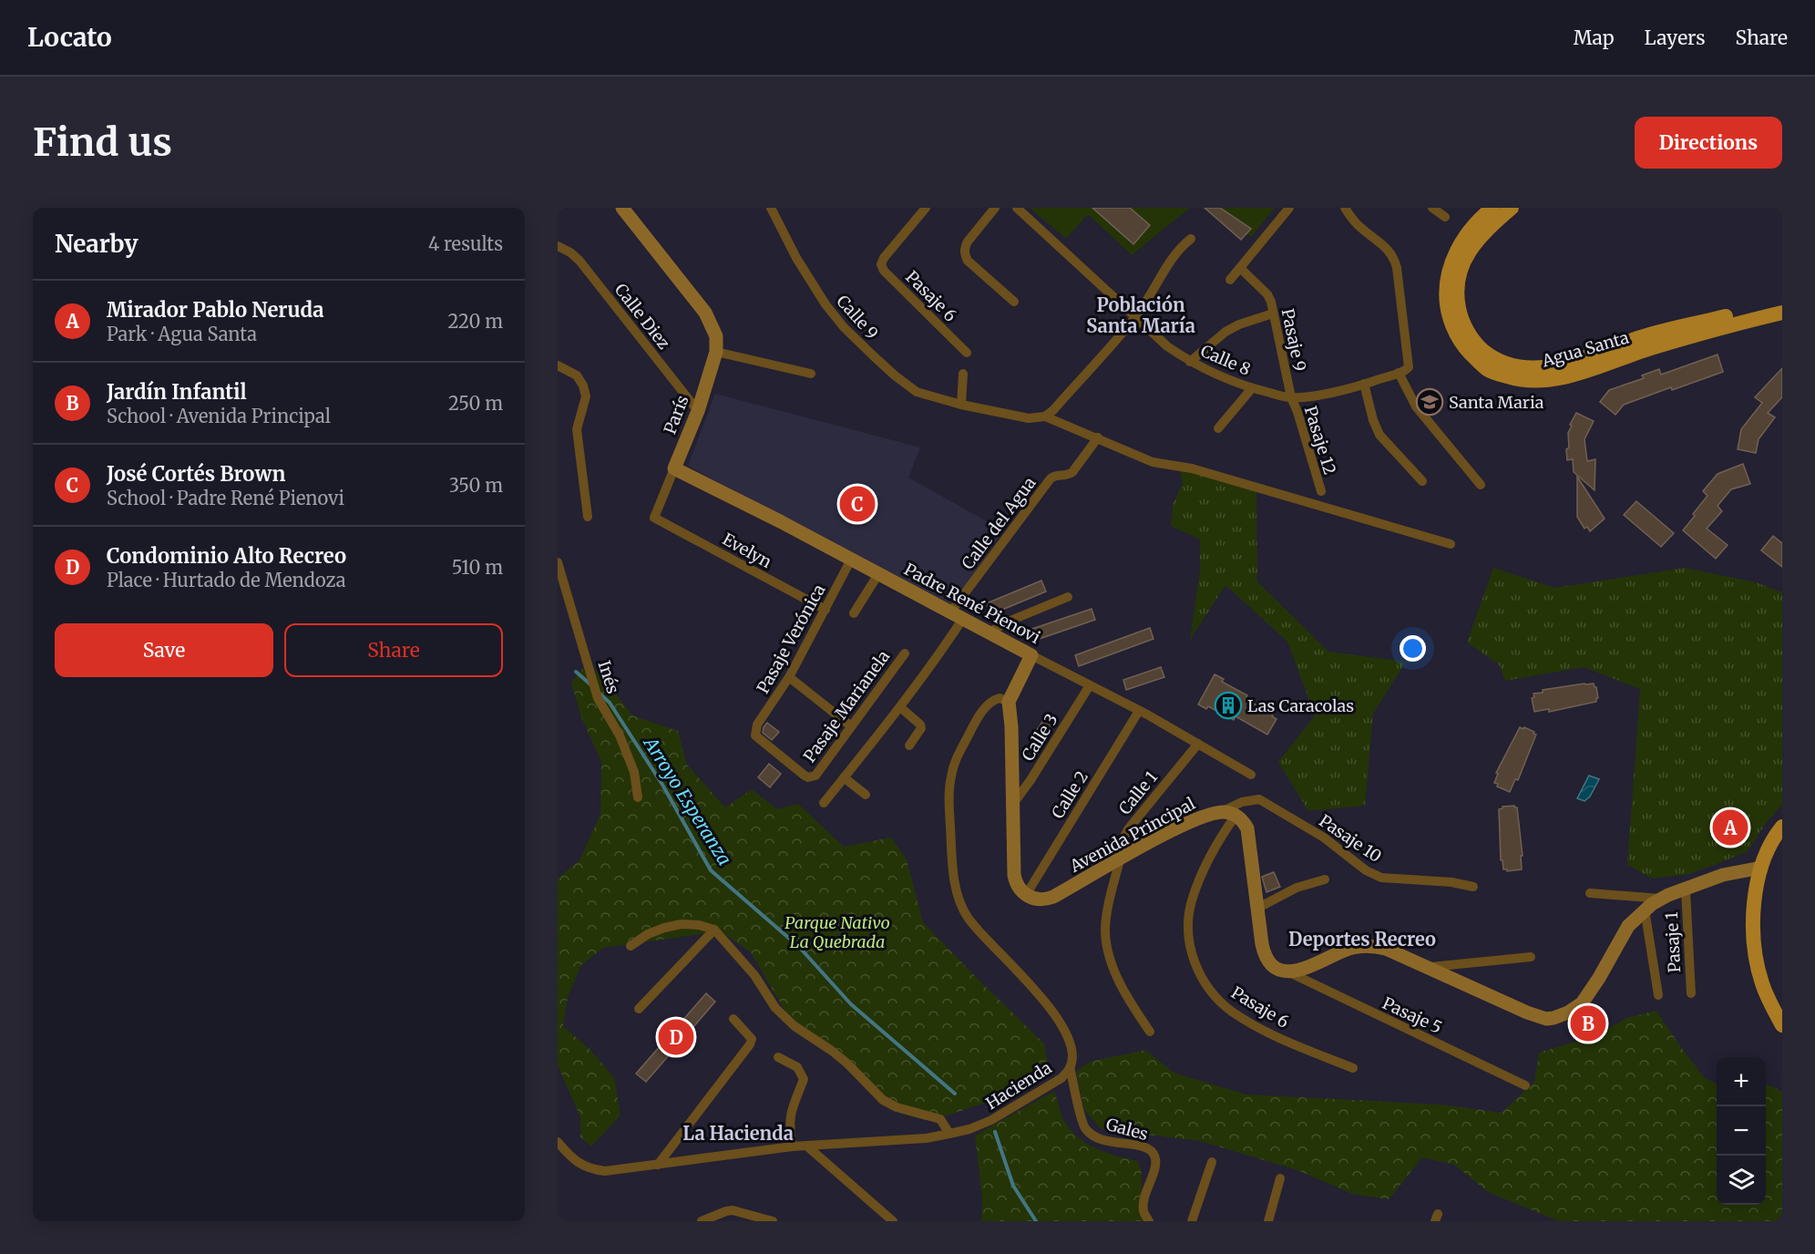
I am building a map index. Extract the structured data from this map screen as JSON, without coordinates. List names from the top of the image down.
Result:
{
  "streets": {
    "main road": ["Agua Santa"],
    "street": [
      "Pasaje 6",
      "Calle Diez",
      "Calle 9",
      "Pasaje 9",
      "Calle 8",
      "París",
      "Pasaje 12",
      "Calle del Agua",
      "Evelyn",
      "Padre René Pienovi",
      "Pasaje Verónica",
      "Inés",
      "Pasaje Marianela",
      "Calle 3",
      "Calle 1",
      "Calle 2",
      "Avenida Principal",
      "Pasaje 10",
      "Pasaje 1",
      "Pasaje 5",
      "Hacienda",
      "Gales"
    ]
  },
  "crossings": [
    ["Pasaje 6", "Avenida Principal"],
    ["Calle Diez", "París"],
    ["Calle 9", "Calle del Agua"],
    ["Pasaje 9", "Calle 8"],
    ["Pasaje 9", "Pasaje 12"],
    ["Calle 8", "Pasaje 12"],
    ["París", "Evelyn"],
    ["París", "Padre René Pienovi"],
    ["Calle del Agua", "Padre René Pienovi"],
    ["Evelyn", "Pasaje Verónica"],
    ["Padre René Pienovi", "Pasaje Verónica"],
    ["Padre René Pienovi", "Calle 3"],
    ["Padre René Pienovi", "Calle 1"],
    ["Padre René Pienovi", "Calle 2"],
    ["Pasaje Verónica", "Pasaje Marianela"],
    ["Calle 1", "Avenida Principal"],
    ["Calle 2", "Avenida Principal"],
    ["Avenida Principal", "Pasaje 10"],
    ["Hacienda", "Gales"]
  ],
  "districts": ["Población Santa María", "Deportes Recreo", "La Hacienda"],
  "water": ["Arroyo Esperanza"],
  "parks": ["Parque Nativo La Quebrada"],
  "places": {
    "school or university": ["Santa Maria"],
    "building": ["Las Caracolas"]
  },
  "page": {
    "header": "Locato",
    "nav": ["Map", "Layers", "Share"],
    "buttons": [
      "Directions",
      ["Save", "Share"]
    ],
    "title": "Find us",
    "heading": ["Nearby", "4 results"],
    "list": [
      {
        "mark": "A",
        "name": "Mirador Pablo Neruda",
        "note": "Park · Agua Santa",
        "value": "220 m"
      },
      {
        "mark": "B",
        "name": "Jardín Infantil",
        "note": "School · Avenida Principal",
        "value": "250 m"
      },
      {
        "mark": "C",
        "name": "José Cortés Brown",
        "note": "School · Padre René Pienovi",
        "value": "350 m"
      },
      {
        "mark": "D",
        "name": "Condominio Alto Recreo",
        "note": "Place · Hurtado de Mendoza",
        "value": "510 m"
      }
    ],
    "pins": [
      "C",
      "A",
      "B",
      "D"
    ],
    "map_buttons": ["+", "−"]
  }
}
